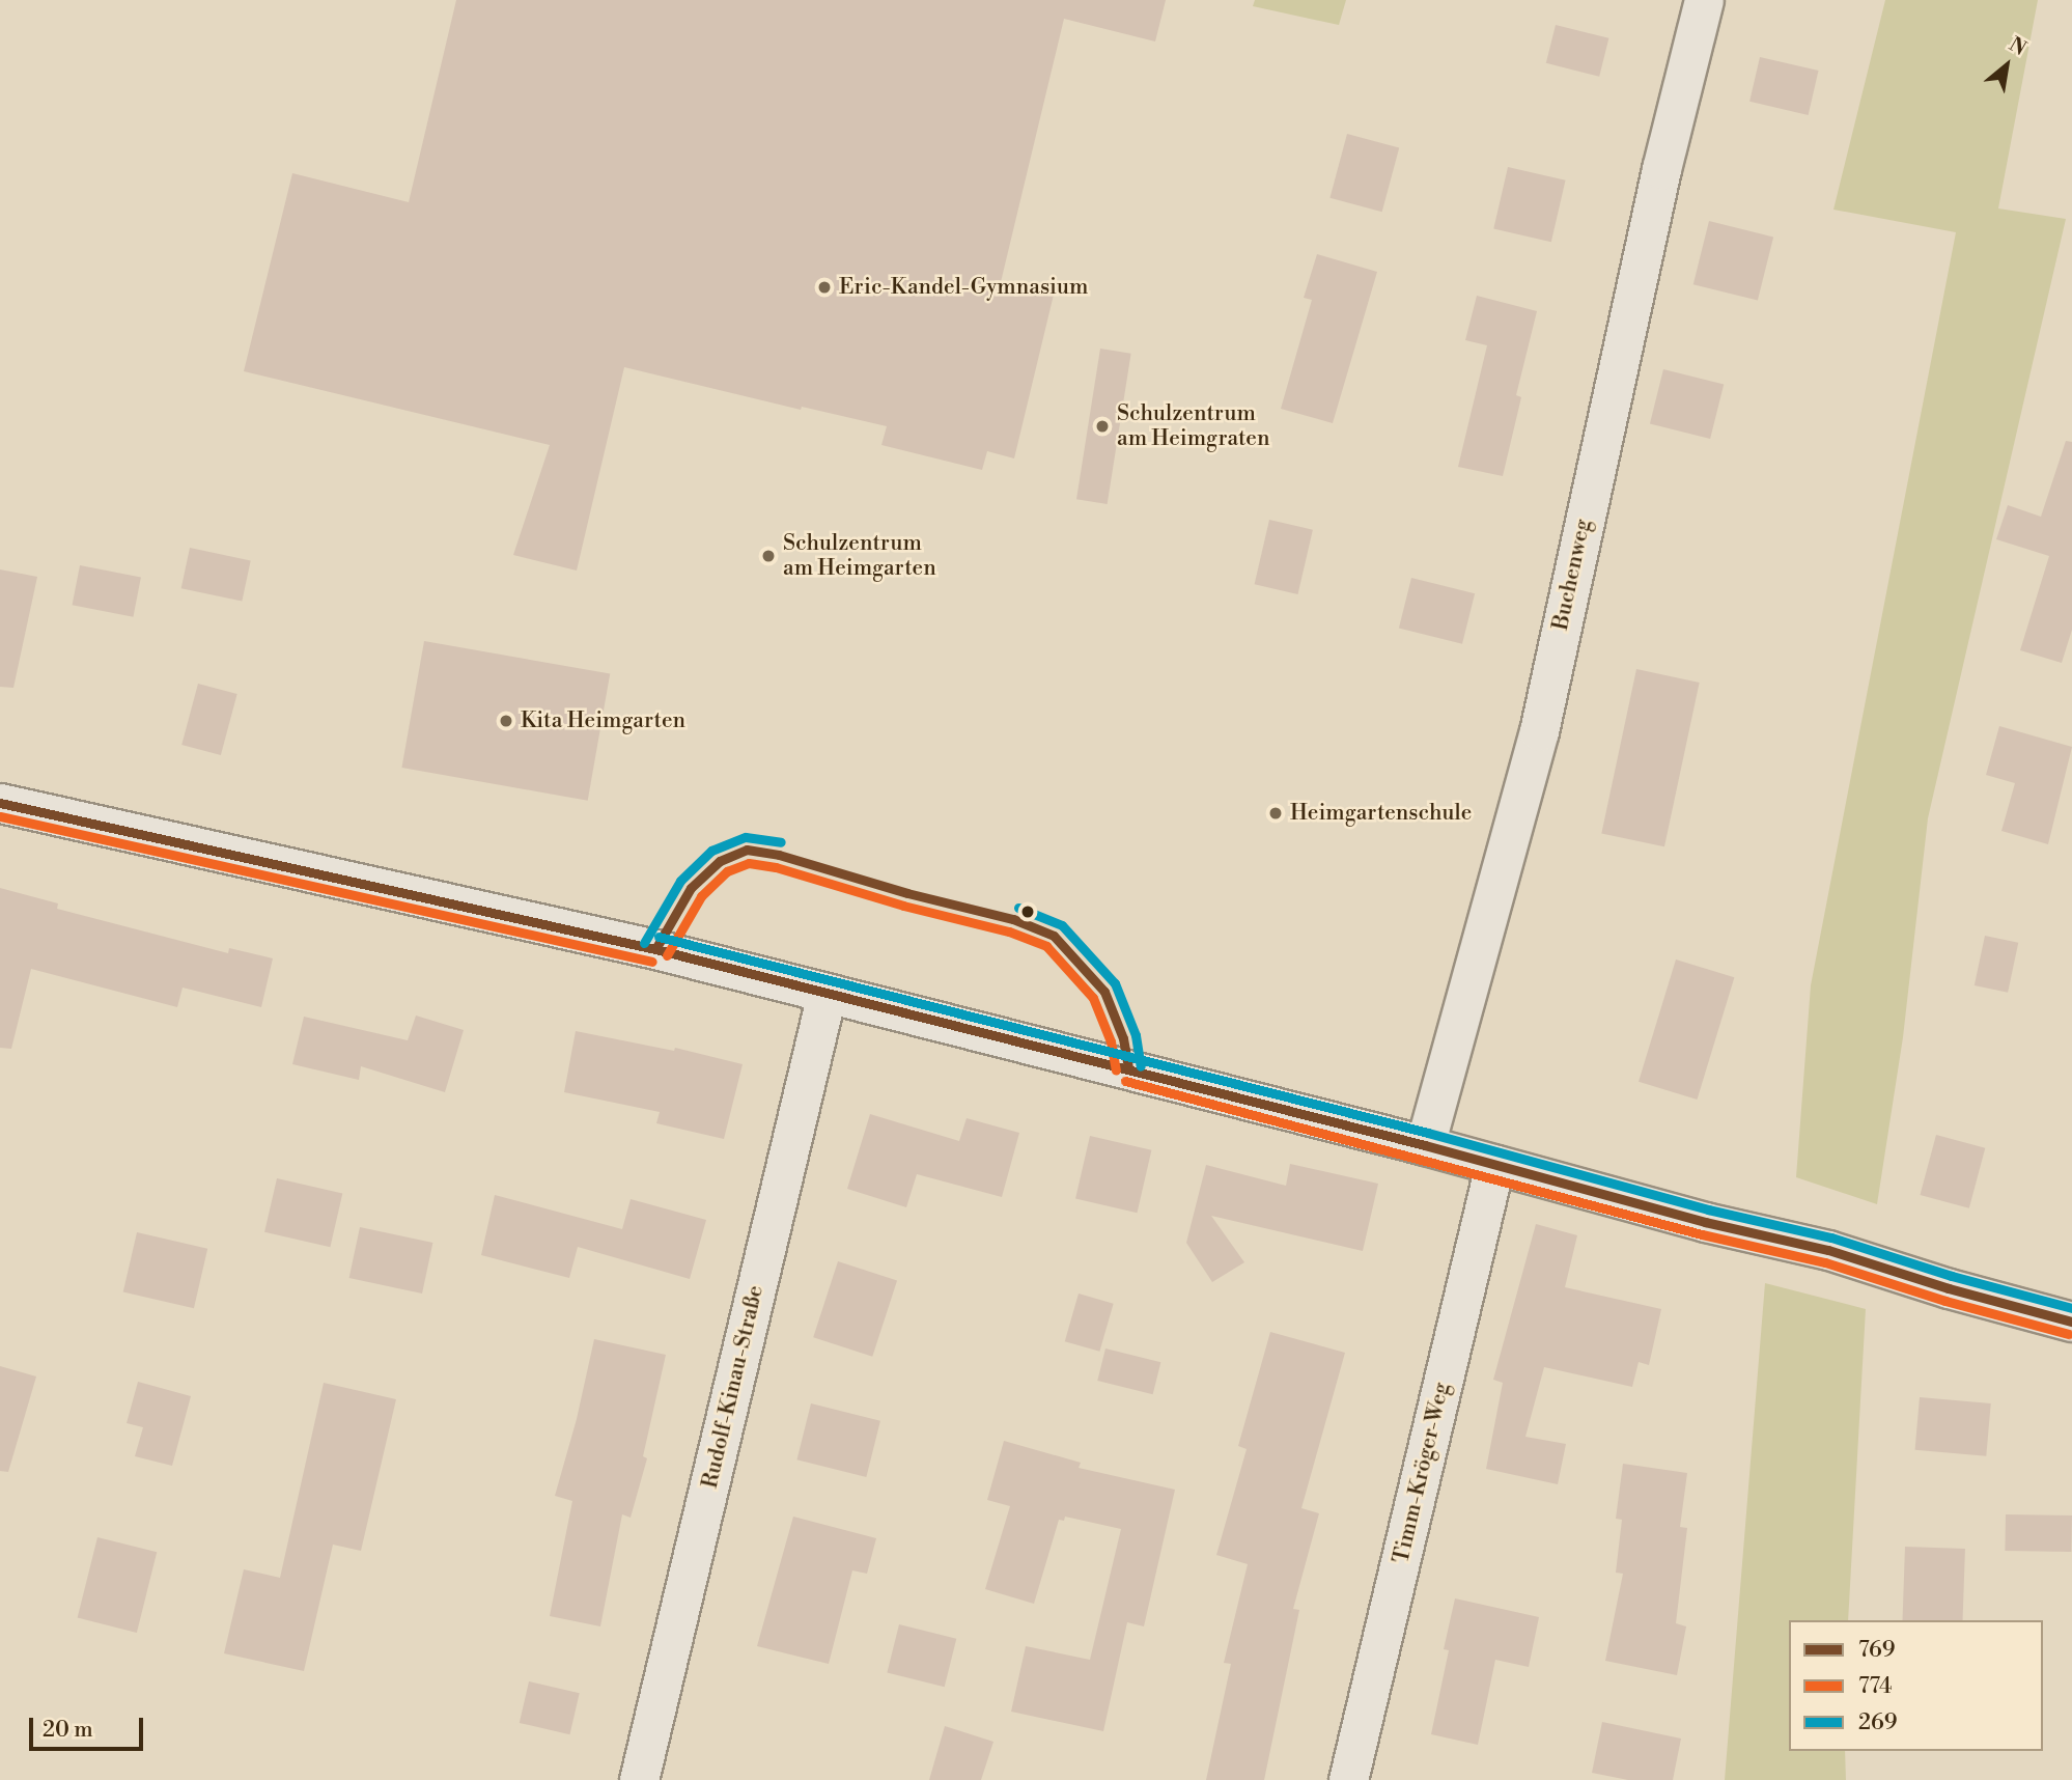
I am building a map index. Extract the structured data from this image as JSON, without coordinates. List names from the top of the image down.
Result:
{
  "streets": {
    "street": ["Buchenweg", "Rudolf-Kinau-Straße", "Timm-Kröger-Weg"]
  },
  "places": [
    "Eric-Kandel-Gymnasium",
    "Schulzentrum am Heimgraten",
    "Schulzentrum am Heimgarten",
    "Kita Heimgarten",
    "Heimgartenschule"
  ],
  "lines": ["transit line 769", "transit line 774", "transit line 269"],
  "legend": ["769", "774", "269"],
  "scale_bar": "20 m",
  "north": "top right"
}
